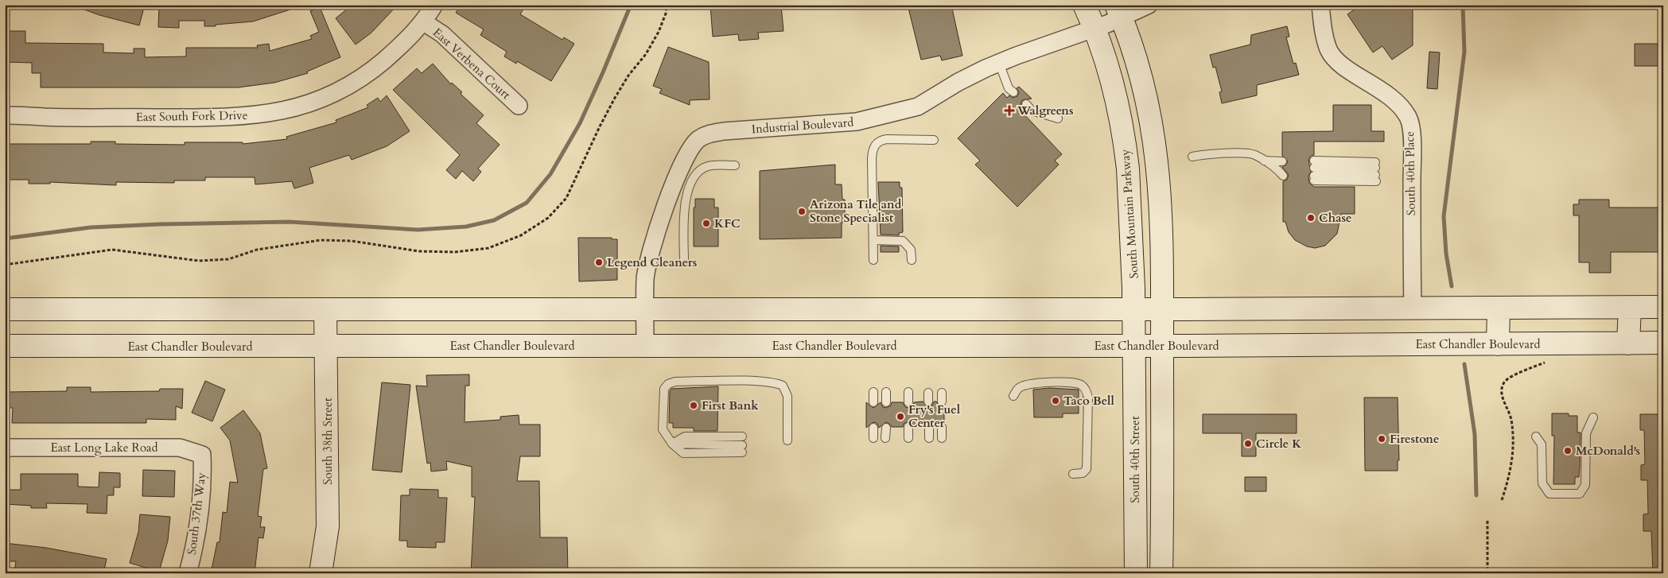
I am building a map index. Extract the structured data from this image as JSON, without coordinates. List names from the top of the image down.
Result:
{
  "streets": {
    "main road": [
      "South Mountain Parkway",
      "East Chandler Boulevard",
      "South 38th Street",
      "South 40th Street"
    ],
    "street": [
      "East Verbena Court",
      "East South Fork Drive",
      "Industrial Boulevard",
      "South 40th Place",
      "East Long Lake Road",
      "South 37th Way"
    ]
  },
  "crossings": [
    ["East Verbena Court", "East South Fork Drive"],
    ["Industrial Boulevard", "South Mountain Parkway"],
    ["Industrial Boulevard", "East Chandler Boulevard"],
    ["South Mountain Parkway", "East Chandler Boulevard"],
    ["South Mountain Parkway", "South 40th Street"],
    ["East Chandler Boulevard", "South 38th Street"],
    ["East Chandler Boulevard", "South 40th Street"],
    ["East Long Lake Road", "South 37th Way"]
  ],
  "places": {
    "health": ["Walgreens"],
    "other": [
      "Arizona Tile and Stone Specialist",
      "Chase",
      "KFC",
      "Legend Cleaners",
      "Taco Bell",
      "First Bank",
      "Fry's Fuel Center",
      "Firestone",
      "Circle K",
      "McDonald's"
    ]
  }
}
